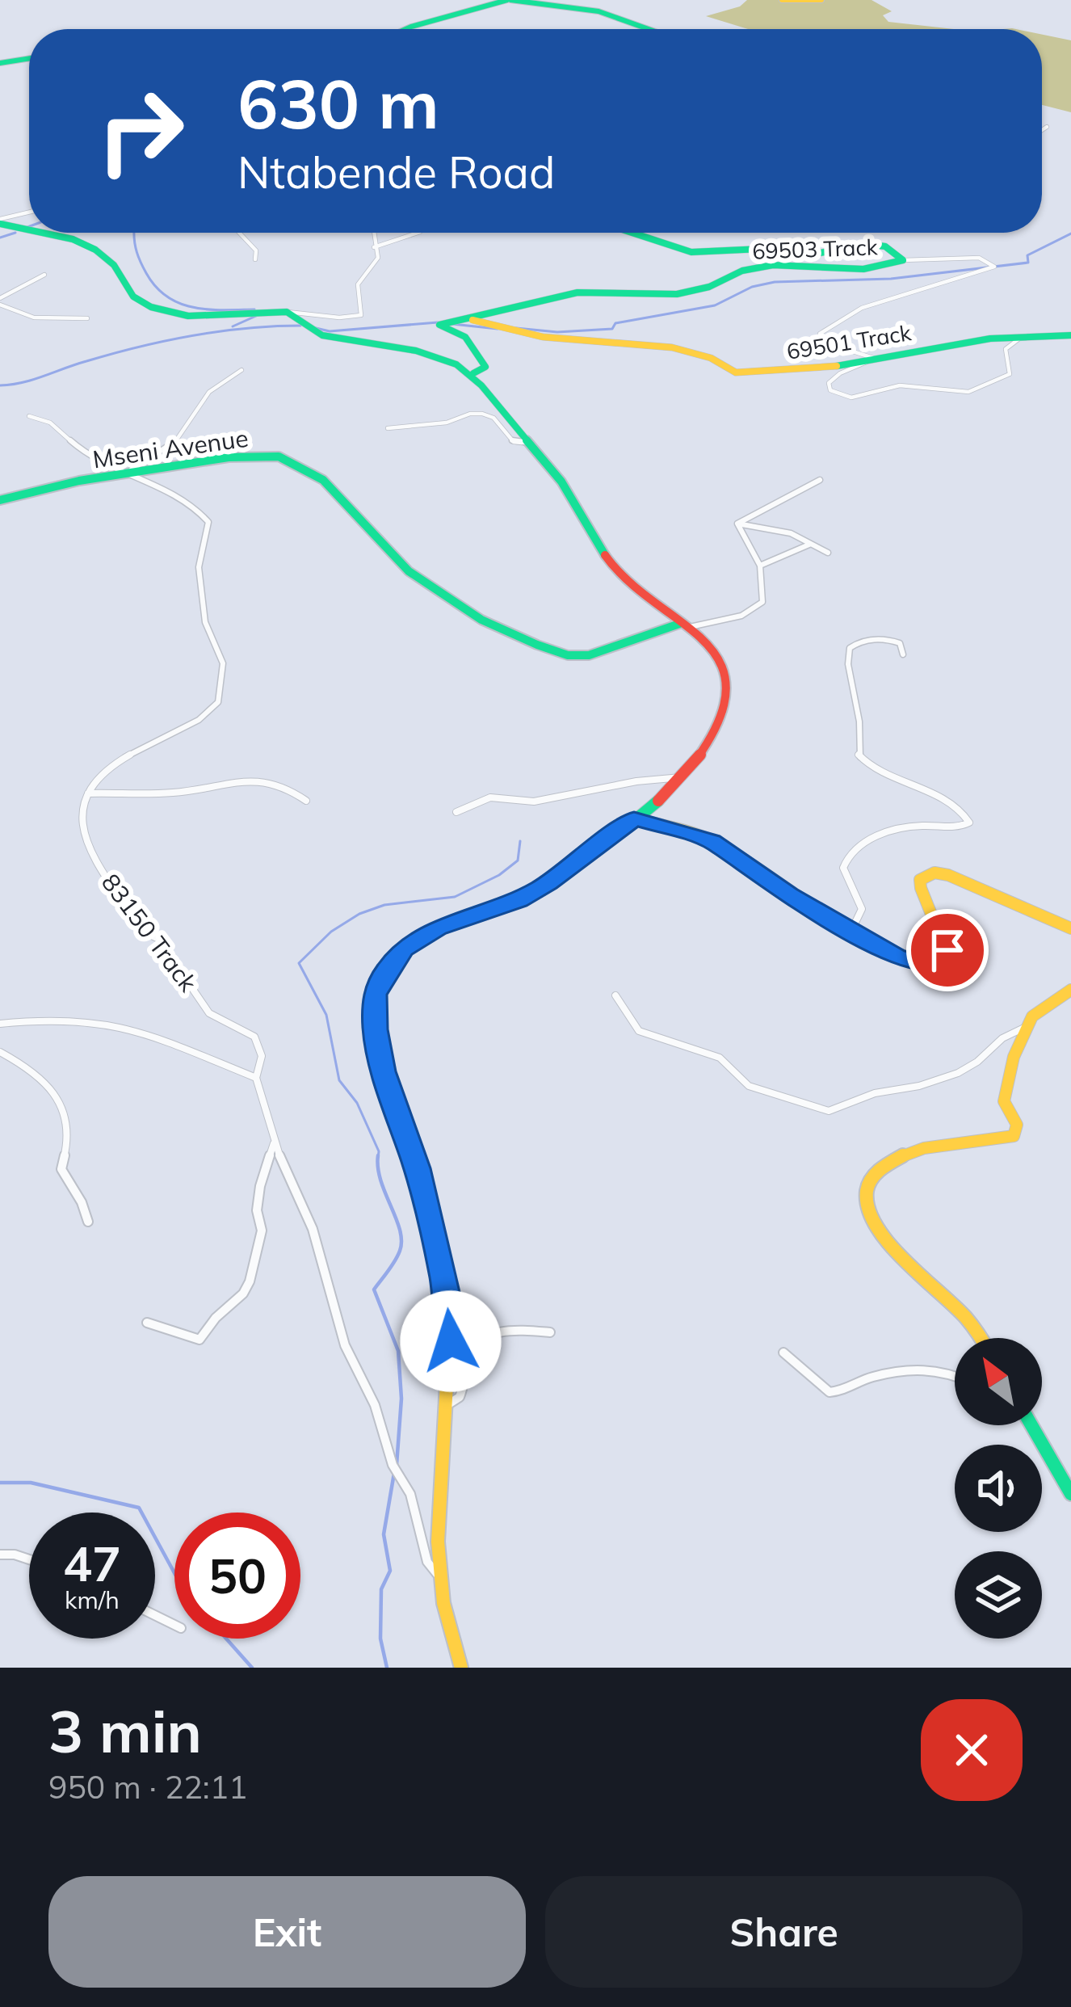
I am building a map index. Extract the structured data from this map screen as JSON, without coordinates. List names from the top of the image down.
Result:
{
  "streets": {
    "street": [
      "69503 Track",
      "69501 Track",
      "Mseni Avenue",
      "83150 Track"
    ]
  },
  "crossings": [
    ["69503 Track", "69501 Track"]
  ],
  "north": "top left",
  "page": {
    "turn": ["630 m", "Ntabende Road"],
    "speed": "47 km/h",
    "limit": "50",
    "heading": ["3 min", "950 m · 22:11"],
    "buttons": ["Exit", "Share"]
  }
}
